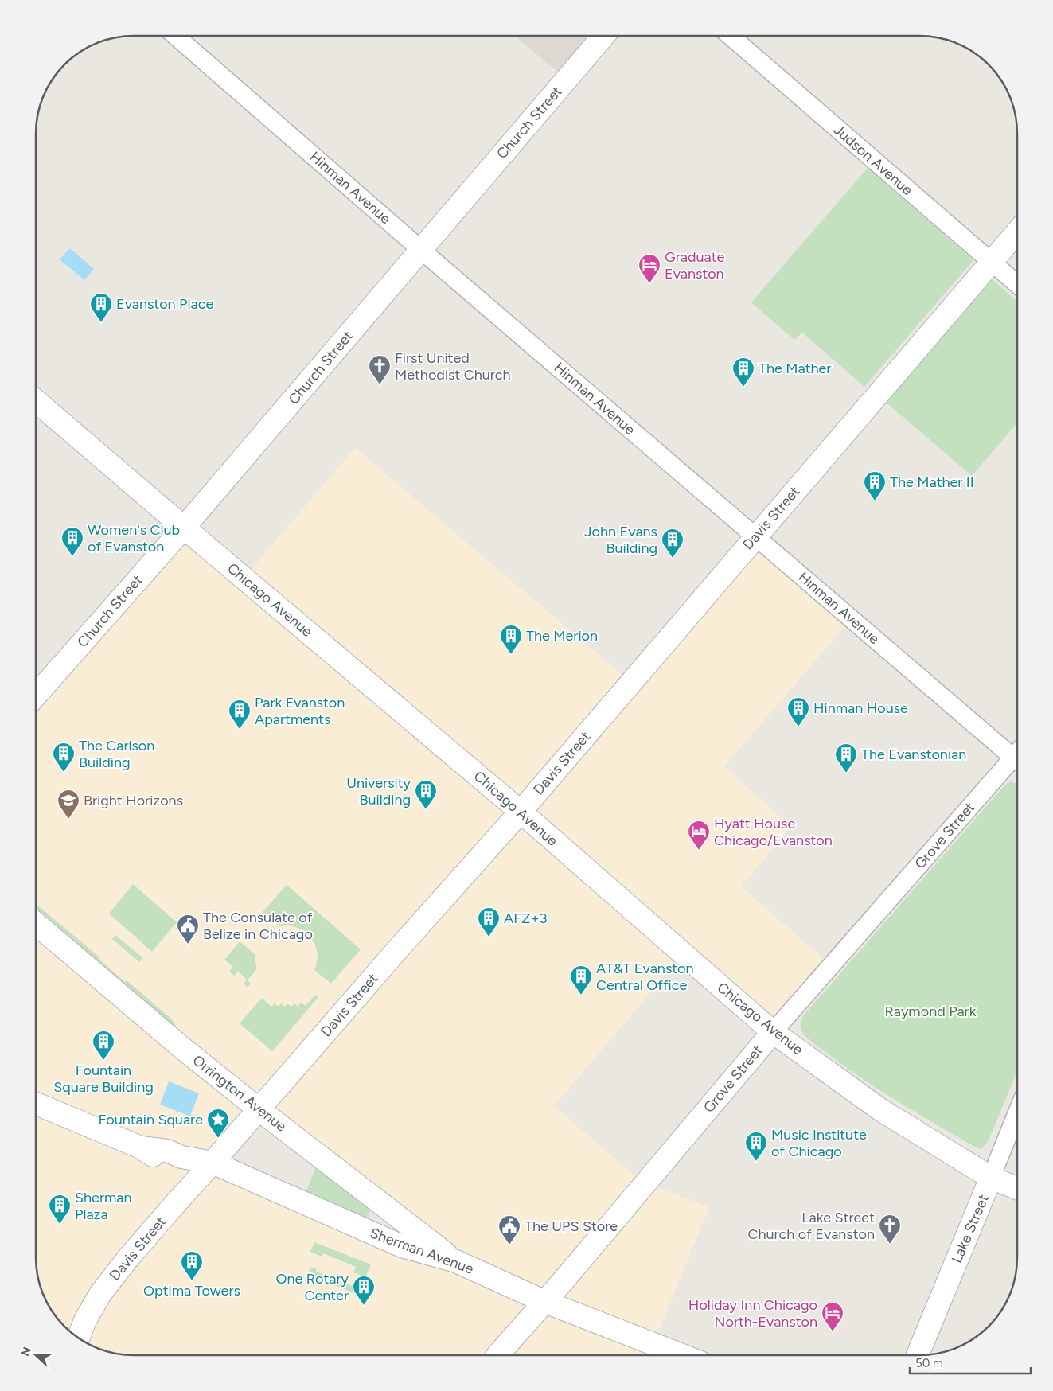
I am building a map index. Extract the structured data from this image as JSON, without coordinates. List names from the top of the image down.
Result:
{
  "streets": {
    "street": [
      "Church Street",
      "Judson Avenue",
      "Hinman Avenue",
      "Davis Street",
      "Chicago Avenue",
      "Grove Street",
      "Orrington Avenue",
      "Lake Street",
      "Sherman Avenue"
    ]
  },
  "crossings": [
    ["Church Street", "Hinman Avenue"],
    ["Church Street", "Chicago Avenue"],
    ["Judson Avenue", "Davis Street"],
    ["Hinman Avenue", "Davis Street"],
    ["Davis Street", "Chicago Avenue"],
    ["Davis Street", "Orrington Avenue"],
    ["Davis Street", "Sherman Avenue"],
    ["Chicago Avenue", "Grove Street"],
    ["Chicago Avenue", "Lake Street"],
    ["Grove Street", "Sherman Avenue"],
    ["Orrington Avenue", "Sherman Avenue"]
  ],
  "parks": ["Raymond Park"],
  "places": {
    "hotel": ["Graduate Evanston", "Hyatt House Chicago/Evanston", "Holiday Inn Chicago North-Evanston"],
    "building": [
      "Evanston Place",
      "The Mather",
      "The Mather II",
      "Women's Club of Evanston",
      "John Evans Building",
      "The Merion",
      "Hinman House",
      "Park Evanston Apartments",
      "The Carlson Building",
      "The Evanstonian",
      "University Building",
      "AFZ+3",
      "AT&T Evanston Central Office",
      "Fountain Square Building",
      "Music Institute of Chicago",
      "Sherman Plaza",
      "Optima Towers",
      "One Rotary Center"
    ],
    "church": ["First United Methodist Church", "Lake Street Church of Evanston"],
    "school or university": ["Bright Horizons"],
    "public building": ["The Consulate of Belize in Chicago", "The UPS Store"],
    "place": ["Fountain Square"]
  },
  "scale_bar": "50 m",
  "north": "left"
}
